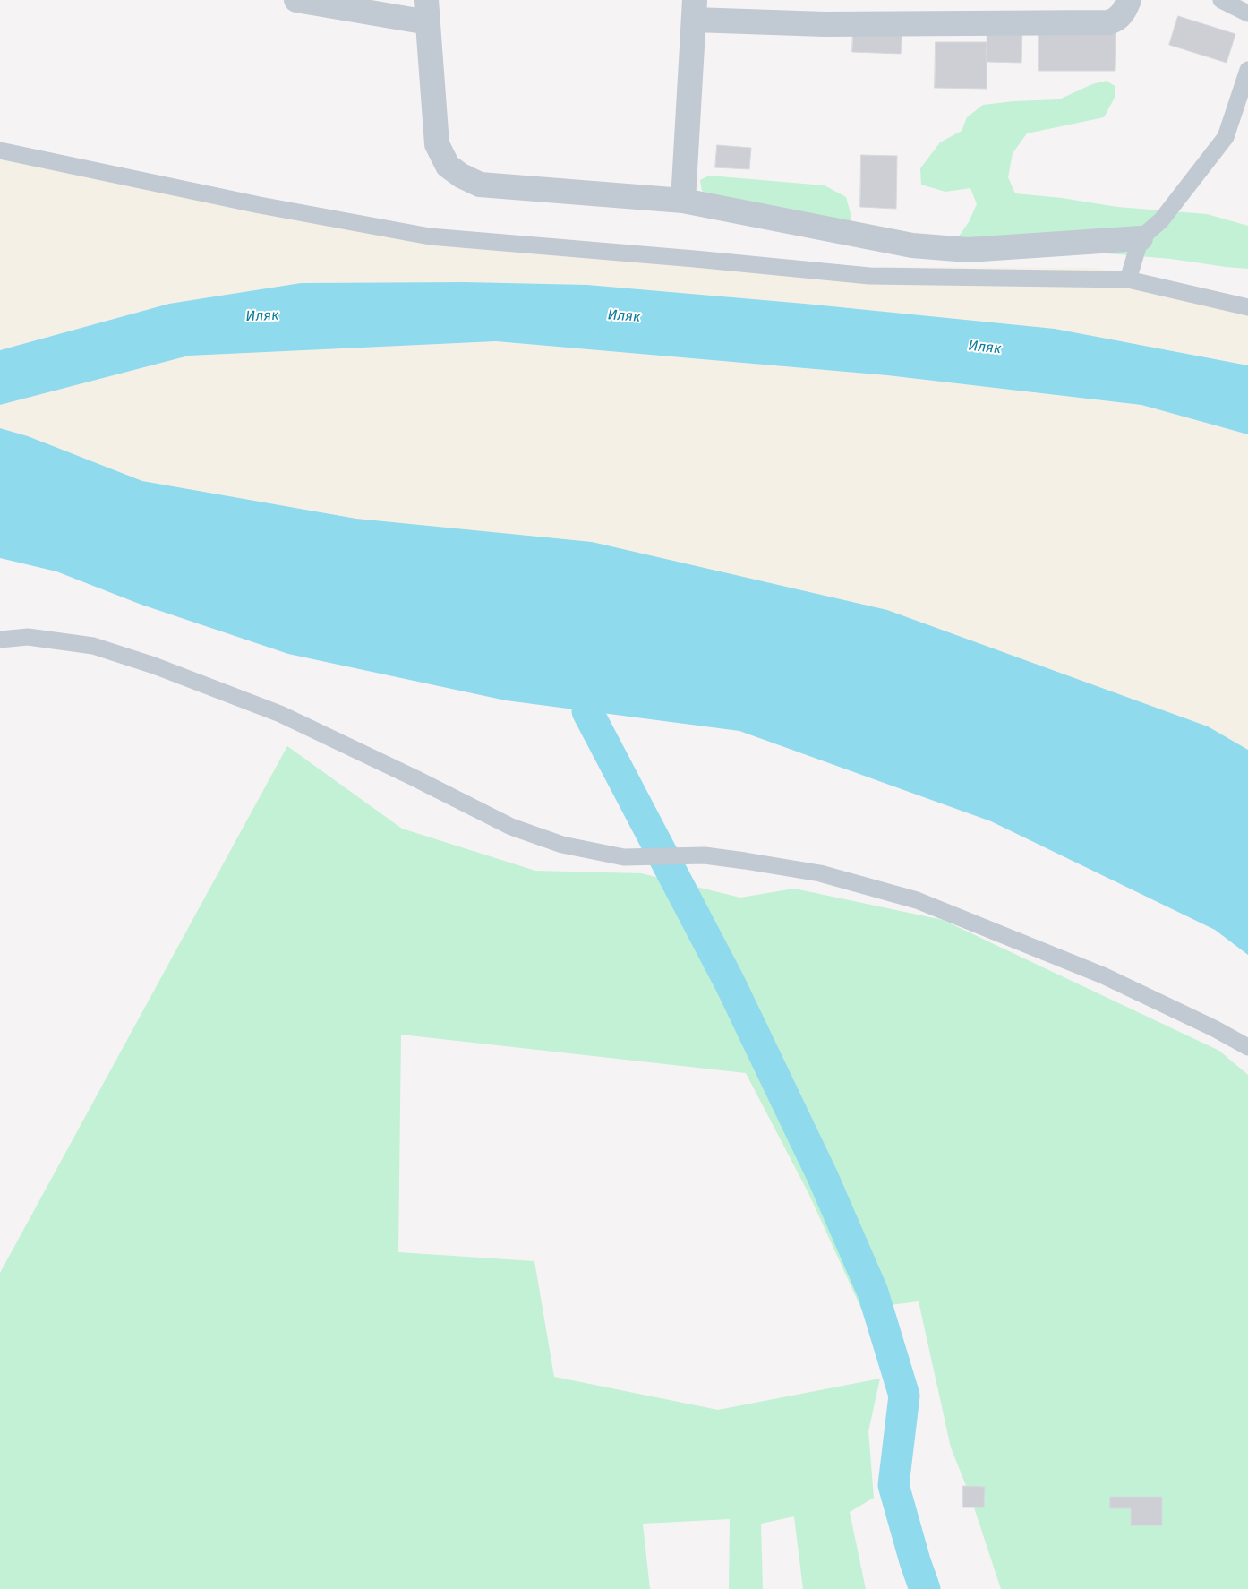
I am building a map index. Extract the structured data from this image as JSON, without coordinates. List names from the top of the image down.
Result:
{
  "water": ["Иляк"]
}
